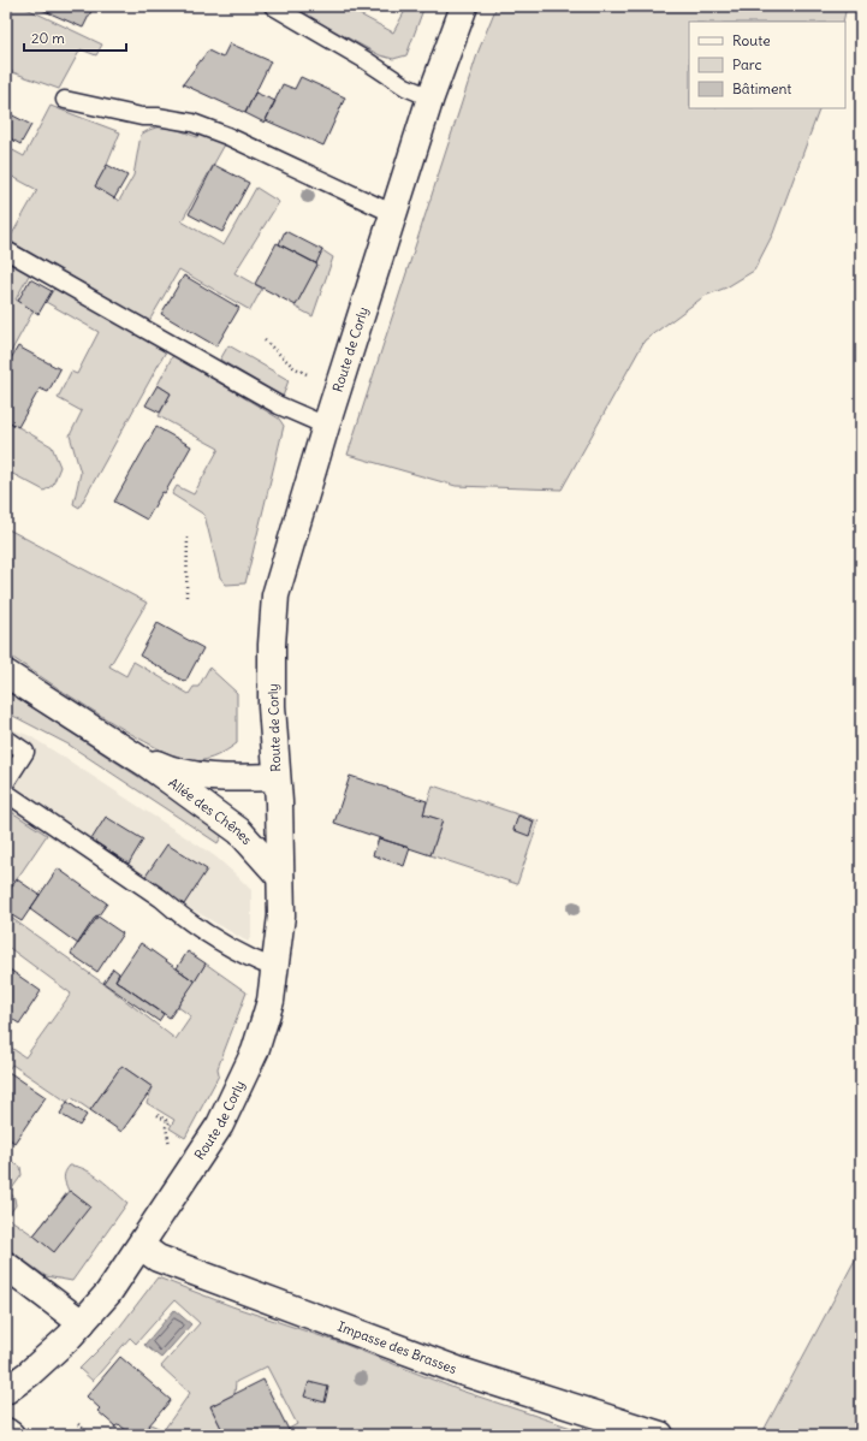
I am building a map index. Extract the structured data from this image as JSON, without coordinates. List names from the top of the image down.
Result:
{
  "streets": {
    "street": ["Route de Corly", "Allée des Chênes", "Impasse des Brasses"]
  },
  "crossings": [
    ["Route de Corly", "Allée des Chênes"],
    ["Route de Corly", "Impasse des Brasses"]
  ],
  "legend": ["Route", "Parc", "Bâtiment"],
  "scale_bar": "20 m"
}
